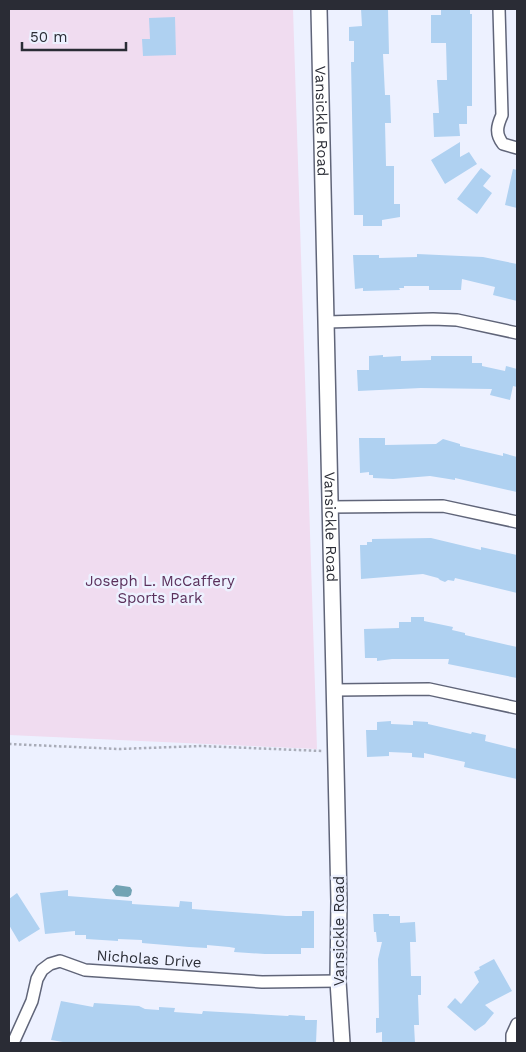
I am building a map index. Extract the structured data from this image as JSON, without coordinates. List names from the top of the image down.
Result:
{
  "streets": {
    "street": ["Vansickle Road", "Nicholas Drive"]
  },
  "crossings": [
    ["Vansickle Road", "Nicholas Drive"]
  ],
  "parks": ["Joseph L. McCaffery Sports Park"],
  "scale_bar": "50 m"
}
